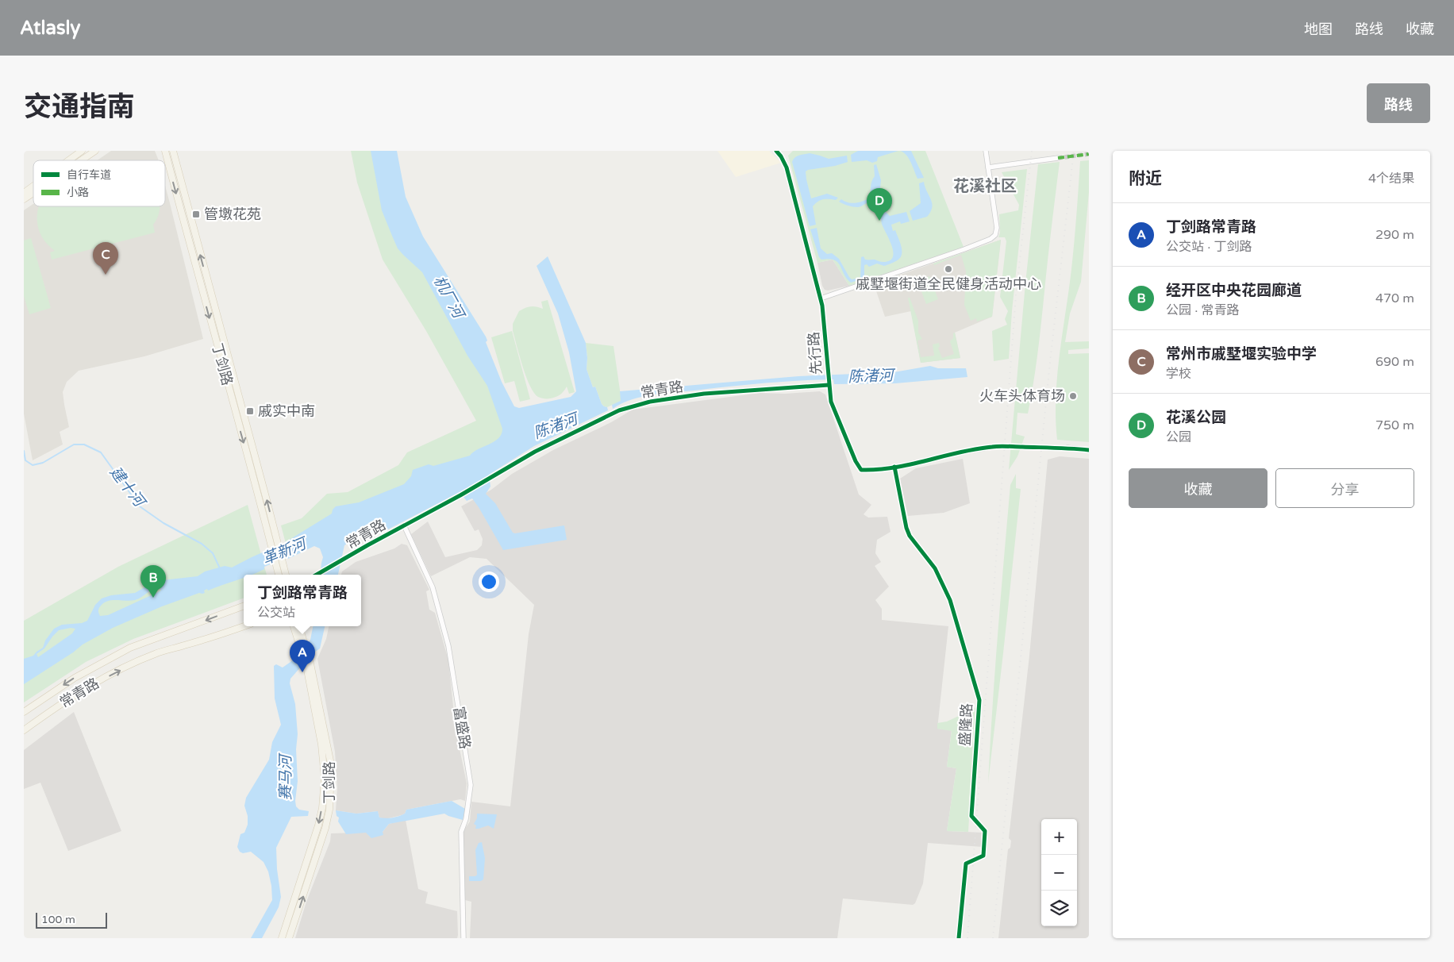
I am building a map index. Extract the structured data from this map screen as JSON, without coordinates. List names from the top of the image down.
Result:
{
  "streets": {
    "main road": ["丁剑路", "常青路"],
    "street": ["先行路", "盛隆路", "富盛路"]
  },
  "crossings": [
    ["先行路", "常青路"],
    ["先行路", "盛隆路"],
    ["常青路", "富盛路"]
  ],
  "districts": ["花溪社区"],
  "water": [
    "机厂河",
    "陈渚河",
    "建十河",
    "革新河",
    "赛马河"
  ],
  "places": {
    "transit": ["管墩花苑", "戚实中南"],
    "other": ["戚墅堰街道全民健身活动中心", "火车头体育场"]
  },
  "legend": ["自行车道", "小路"],
  "scale_bar": "100 m",
  "page": {
    "header": "Atlasly",
    "nav": ["地图", "路线", "收藏"],
    "title": "交通指南",
    "buttons": [
      "路线",
      ["收藏", "分享"]
    ],
    "heading": ["附近", "4个结果"],
    "pins": [
      "D",
      "C",
      "B",
      "A"
    ],
    "list": [
      {
        "mark": "A",
        "name": "丁剑路常青路",
        "note": "公交站 · 丁剑路",
        "value": "290 m"
      },
      {
        "mark": "B",
        "name": "经开区中央花园廊道",
        "note": "公园 · 常青路",
        "value": "470 m"
      },
      {
        "mark": "C",
        "name": "常州市戚墅堰实验中学",
        "note": "学校",
        "value": "690 m"
      },
      {
        "mark": "D",
        "name": "花溪公园",
        "note": "公园",
        "value": "750 m"
      }
    ],
    "popup": ["丁剑路常青路", "公交站"],
    "map_buttons": ["+", "−"],
    "scale": "100 m"
  }
}
